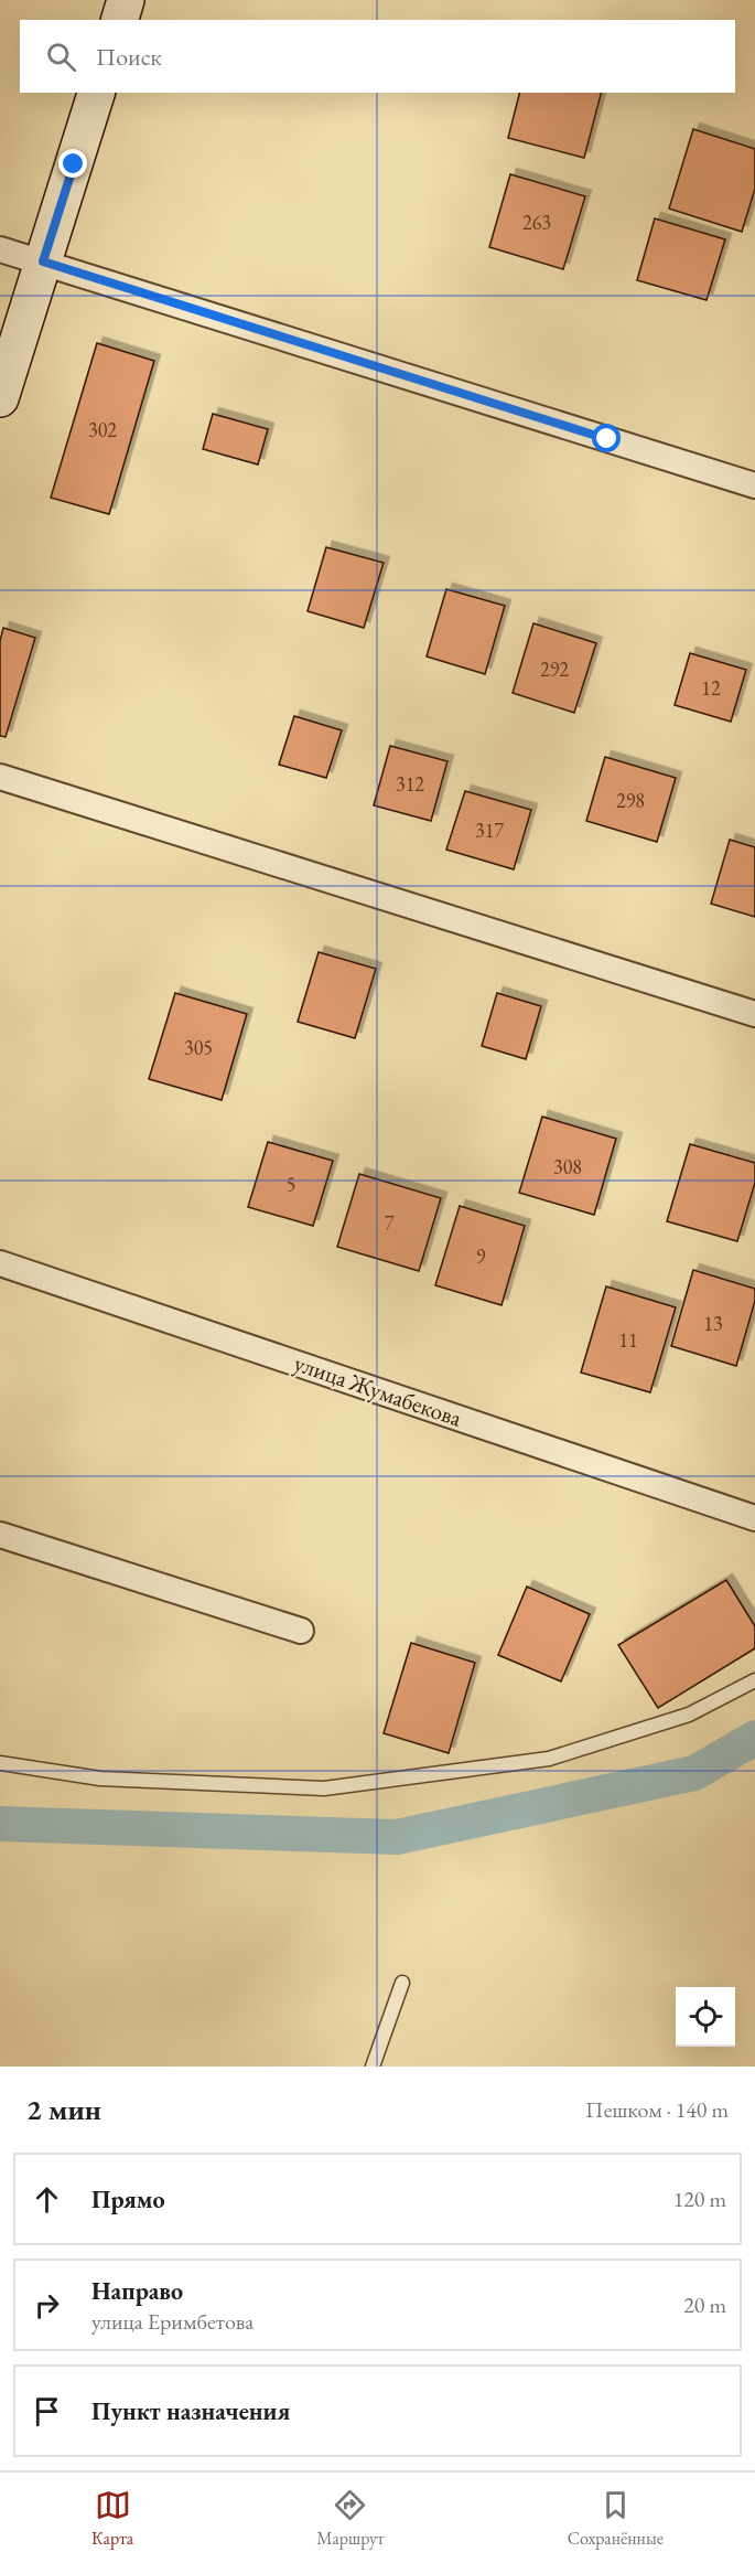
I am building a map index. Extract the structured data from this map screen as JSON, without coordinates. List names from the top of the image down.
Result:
{
  "streets": {
    "street": ["улица Жумабекова"]
  },
  "house_numbers": [
    "263",
    "302",
    "292",
    "12",
    "312",
    "298",
    "317",
    "305",
    "308",
    "5",
    "7",
    "9",
    "13",
    "11"
  ],
  "page": {
    "search": "Поиск",
    "heading": ["2 мин", "Пешком · 140 m"],
    "list": [
      ["Прямо", "120 m"],
      ["Направо", "улица Еримбетова", "20 m"],
      "Пункт назначения"
    ],
    "nav": ["Карта", "Маршрут", "Сохранённые"]
  }
}
